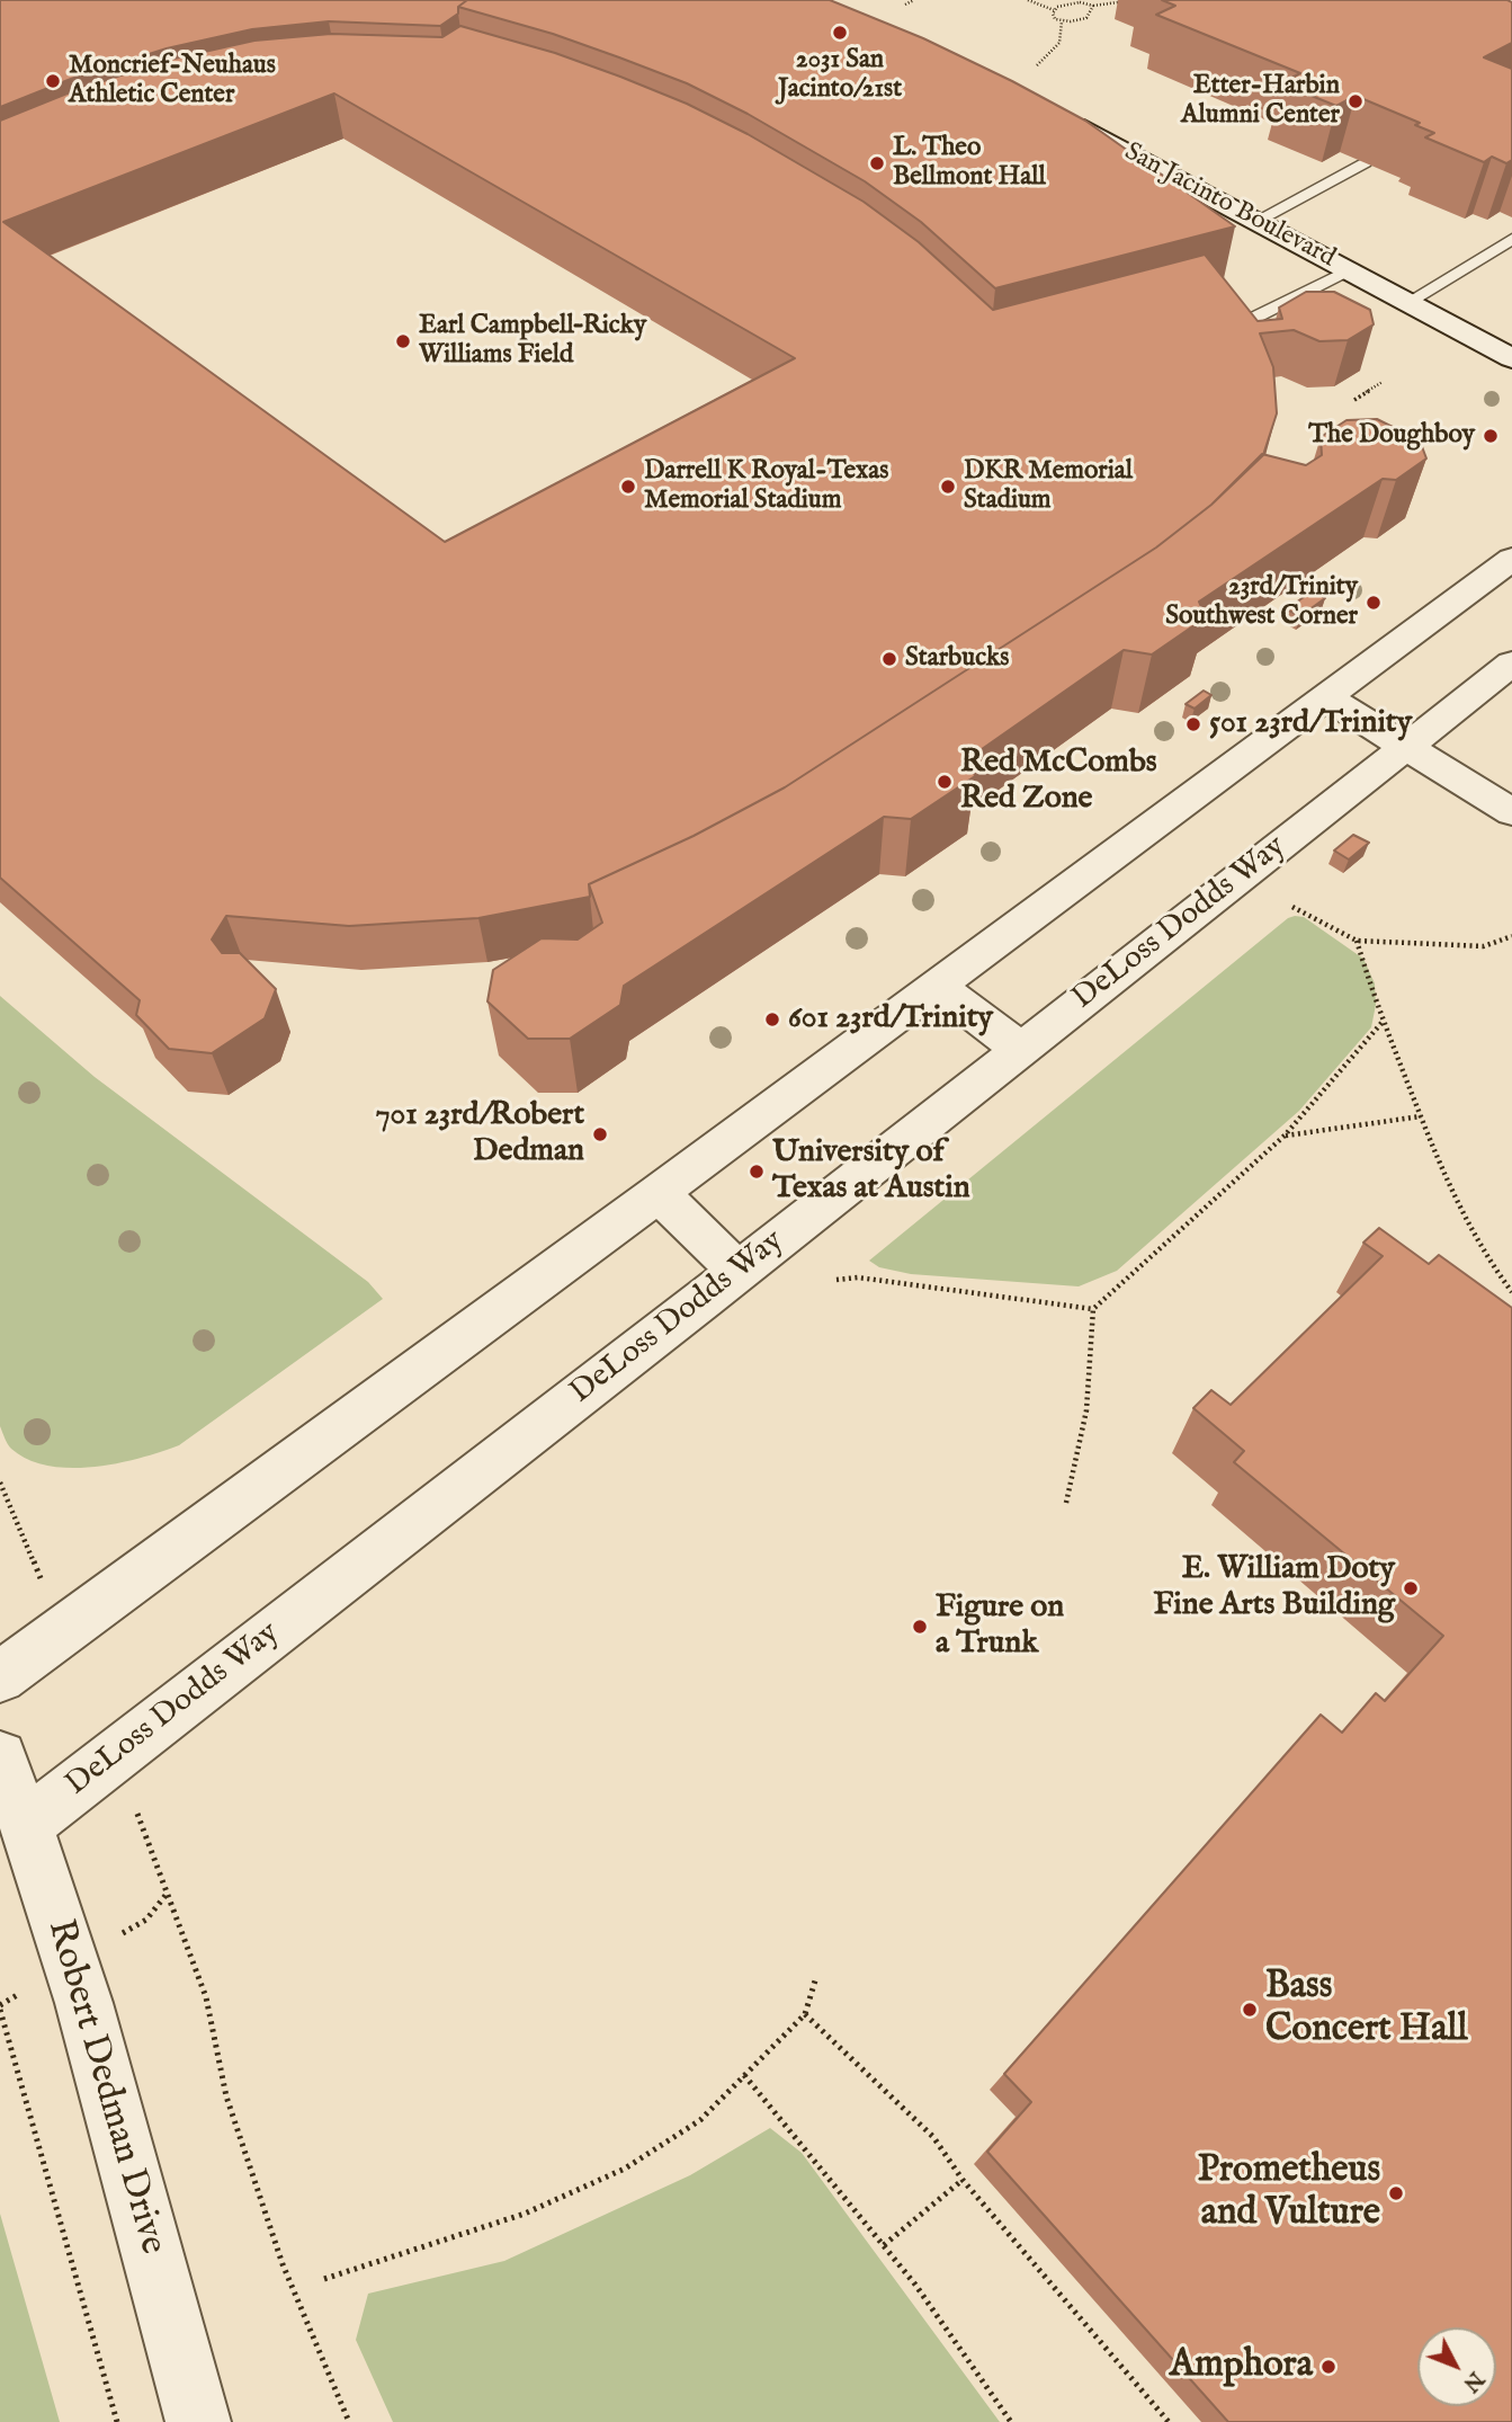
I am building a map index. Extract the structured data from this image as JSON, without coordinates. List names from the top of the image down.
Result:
{
  "streets": {
    "street": ["San Jacinto Boulevard", "DeLoss Dodds Way", "Robert Dedman Drive"]
  },
  "crossings": [
    ["DeLoss Dodds Way", "Robert Dedman Drive"]
  ],
  "places": [
    "2031 San Jacinto/21st",
    "Moncrief-Neuhaus Athletic Center",
    "Etter-Harbin Alumni Center",
    "L. Theo Bellmont Hall",
    "Earl Campbell–Ricky Williams Field",
    "The Doughboy",
    "Darrell K Royal-Texas Memorial Stadium",
    "DKR Memorial Stadium",
    "23rd/Trinity Southwest Corner",
    "Starbucks",
    "501 23rd/Trinity",
    "Red McCombs Red Zone",
    "601 23rd/Trinity",
    "701 23rd/Robert Dedman",
    "University of Texas at Austin",
    "E. William Doty Fine Arts Building",
    "Figure on a Trunk",
    "Bass Concert Hall",
    "Prometheus and Vulture",
    "Amphora"
  ],
  "north": "bottom right"
}
